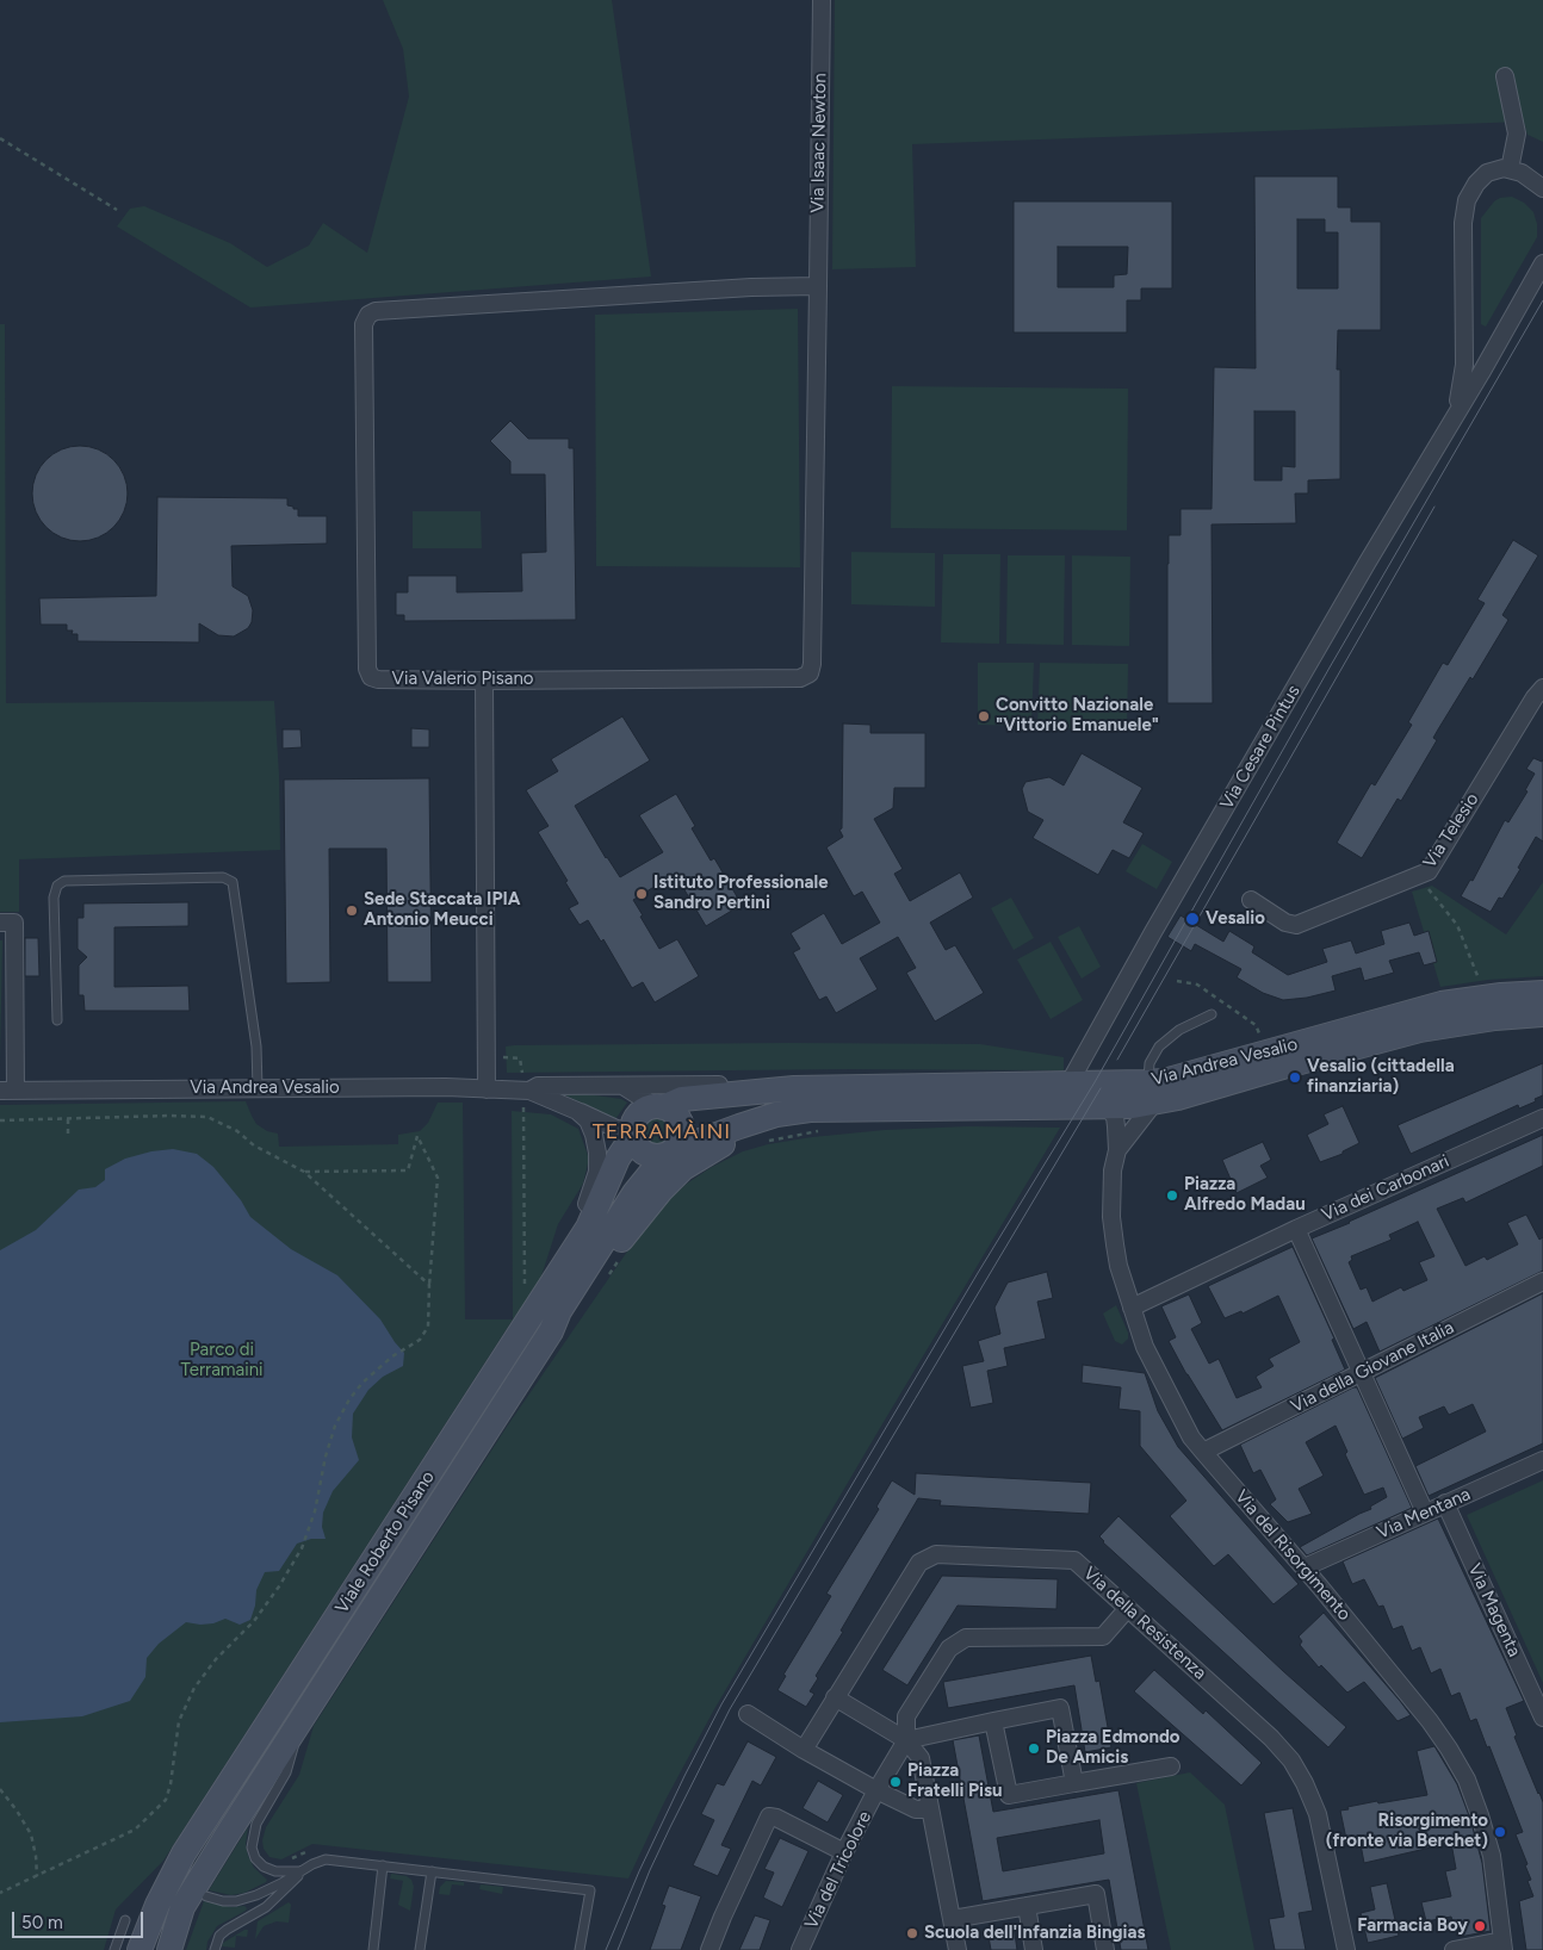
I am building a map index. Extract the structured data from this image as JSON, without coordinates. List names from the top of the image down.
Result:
{
  "streets": {
    "main road": ["Via Andrea Vesalio", "Viale Roberto Pisano"],
    "street": [
      "Via Isaac Newton",
      "Via Valerio Pisano",
      "Via Cesare Pintus",
      "Via Telesio",
      "Via dei Carbonari",
      "Via della Giovane Italia",
      "Via Mentana",
      "Via del Risorgimento",
      "Via Magenta",
      "Via della Resistenza",
      "Via del Tricolore"
    ]
  },
  "crossings": [
    ["Via Isaac Newton", "Via Valerio Pisano"],
    ["Via Cesare Pintus", "Via Andrea Vesalio"],
    ["Via Andrea Vesalio", "Viale Roberto Pisano"],
    ["Via Andrea Vesalio", "Via del Risorgimento"],
    ["Via dei Carbonari", "Via del Risorgimento"],
    ["Via della Giovane Italia", "Via del Risorgimento"],
    ["Via Mentana", "Via del Risorgimento"],
    ["Via Mentana", "Via Magenta"]
  ],
  "districts": ["TERRAMÀINI"],
  "parks": ["Parco di Terramaini"],
  "places": [
    "Convitto Nazionale \"Vittorio Emanuele\"",
    "Istituto Professionale Sandro Pertini",
    "Sede Staccata IPIA Antonio Meucci",
    "Vesalio",
    "Vesalio (cittadella finanziaria)",
    "Piazza Alfredo Madau",
    "Piazza Edmondo De Amicis",
    "Piazza Fratelli Pisu",
    "Risorgimento (fronte via Berchet)",
    "Farmacia Boy",
    "Scuola dell'Infanzia Bingias"
  ],
  "scale_bar": "50 m"
}
